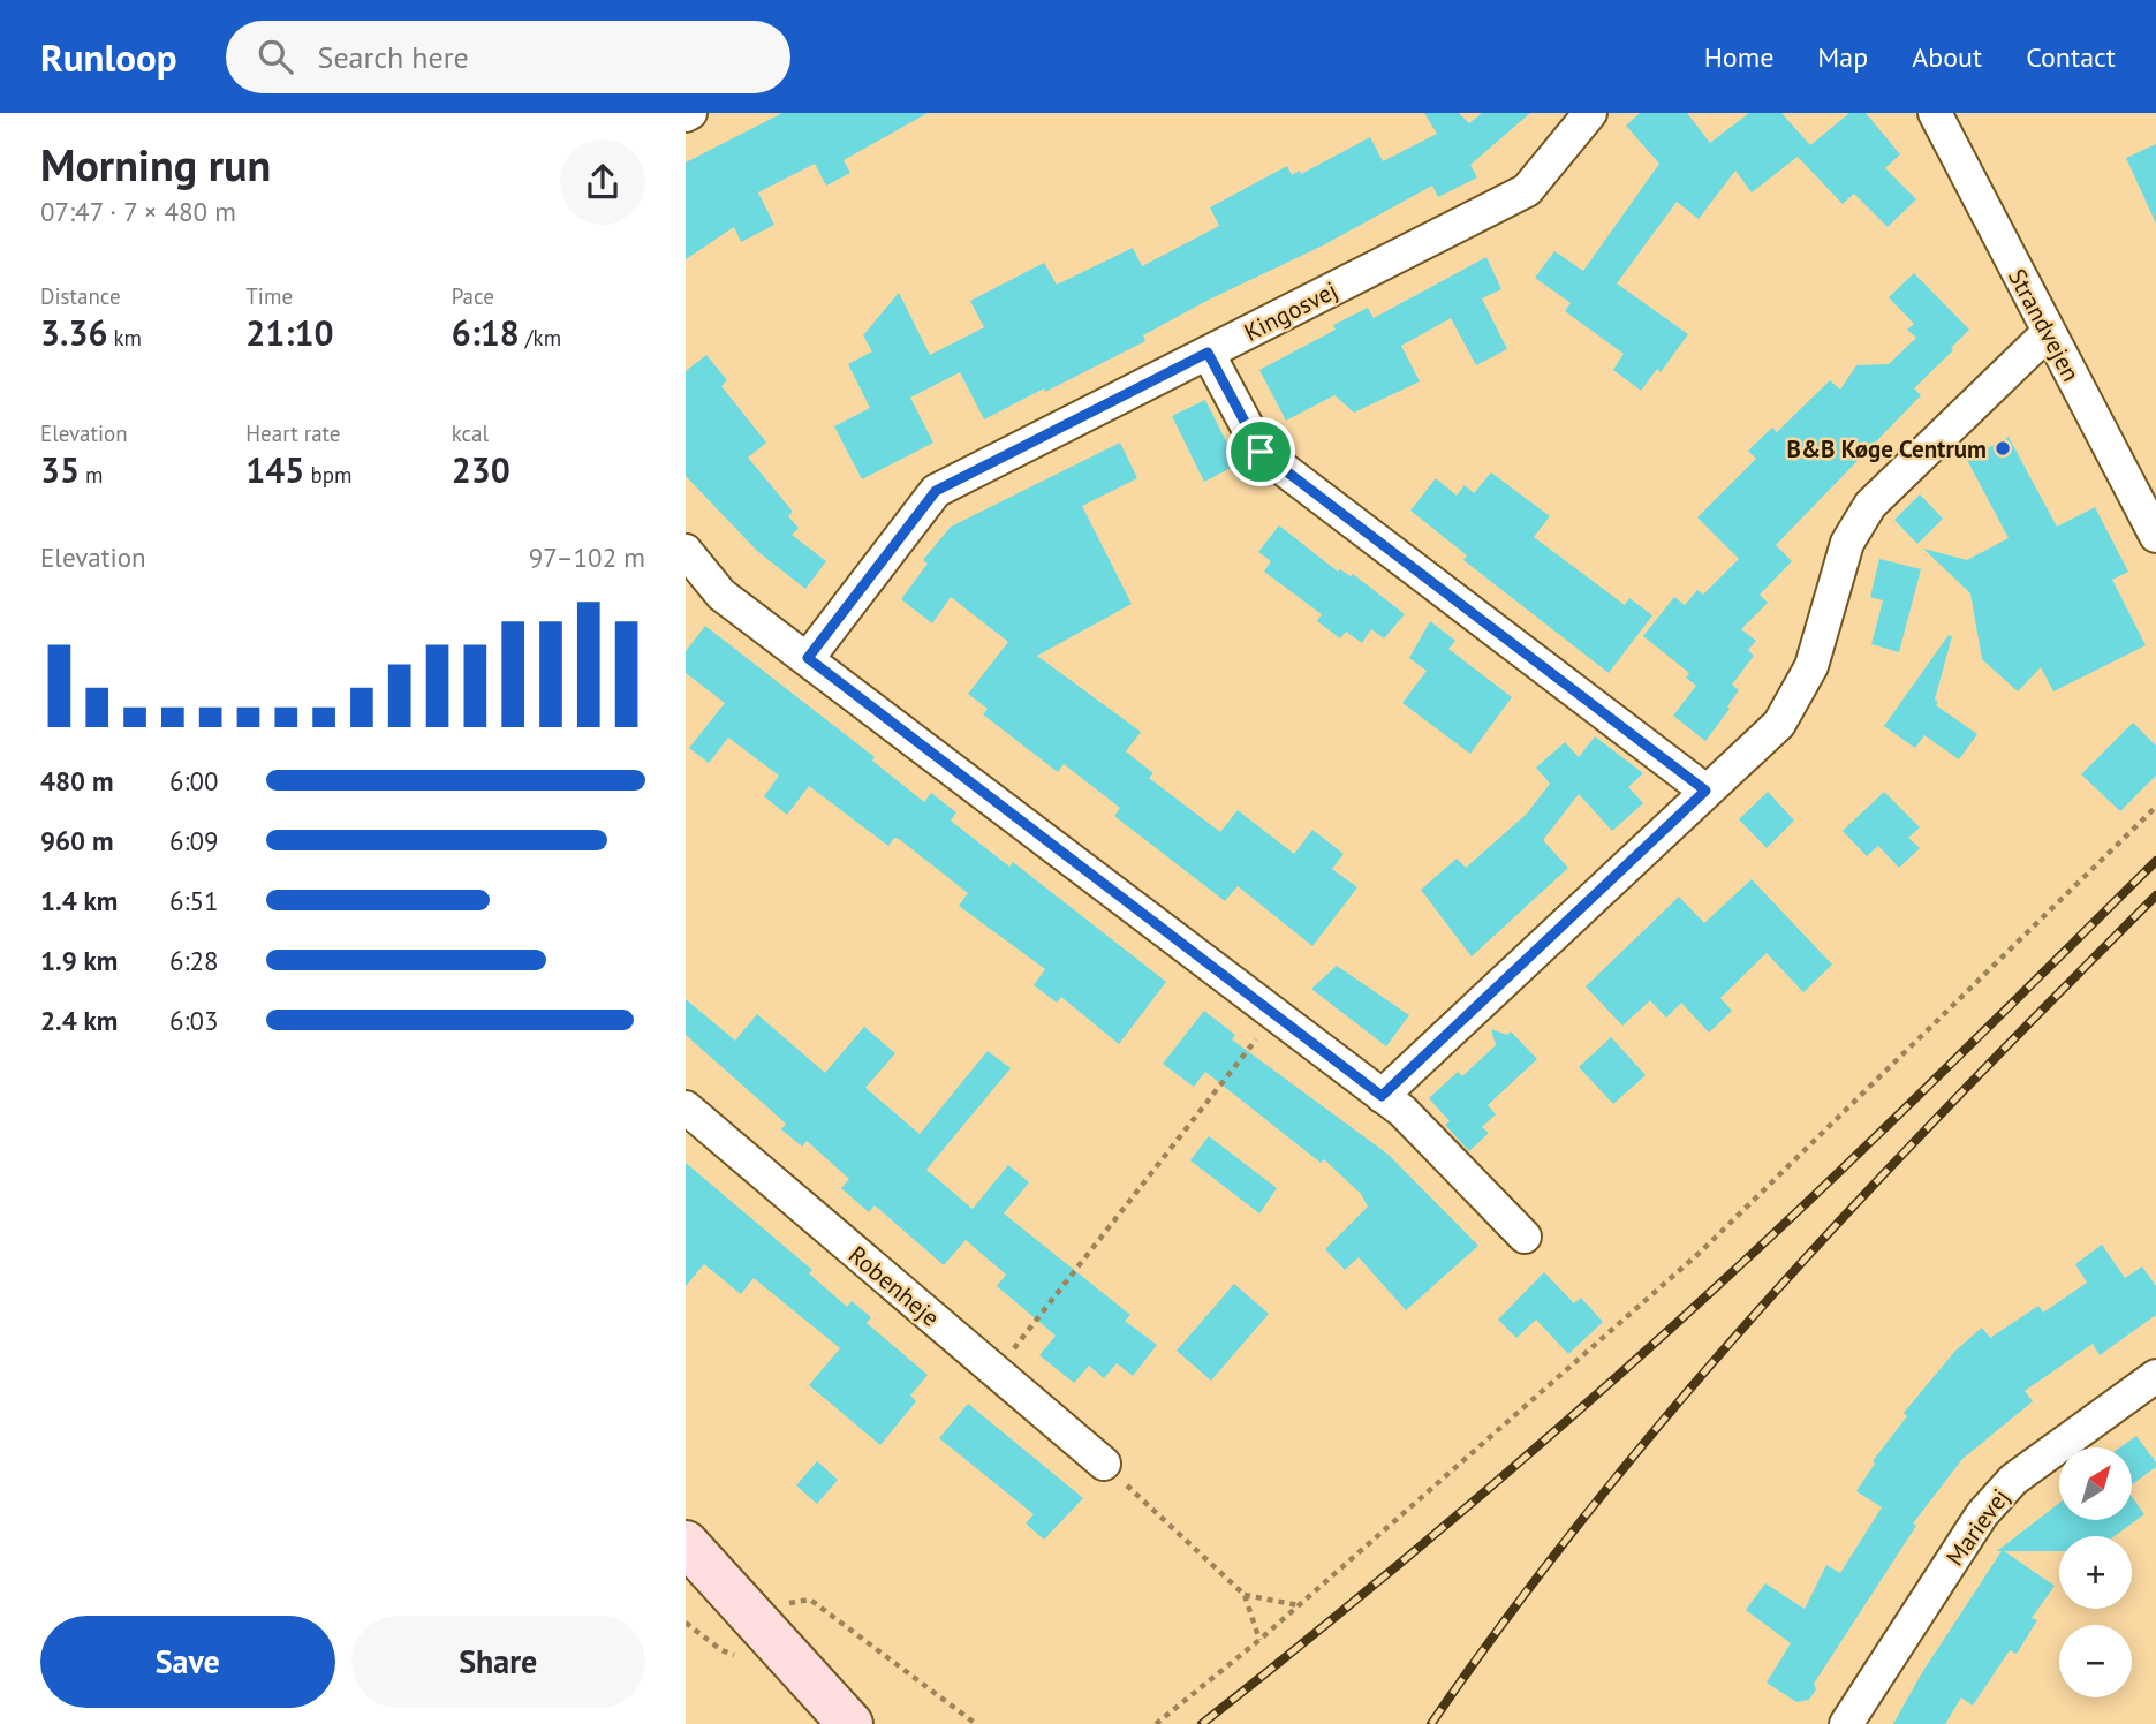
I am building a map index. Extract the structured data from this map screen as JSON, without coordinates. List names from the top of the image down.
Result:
{
  "streets": {
    "street": [
      "Kingosvej",
      "Strandvejen",
      "Robenheje",
      "Marievej"
    ]
  },
  "places": ["B&B Køge Centrum"],
  "north": "top right",
  "page": {
    "header": "Runloop",
    "search": "Search here",
    "nav": [
      "Home",
      "Map",
      "About",
      "Contact"
    ],
    "heading": ["Morning run", "07:47 · 7 × 480 m"],
    "stats": [
      ["Distance", "3.36 km"],
      ["Time", "21:10"],
      ["Pace", "6:18 /km"],
      ["Elevation", "35 m"],
      ["Heart rate", "145 bpm"],
      ["kcal", "230"]
    ],
    "chart": ["Elevation", "97–102 m"],
    "list": [
      {
        "name": "480 m",
        "note": "6:00"
      },
      {
        "name": "960 m",
        "note": "6:09"
      },
      {
        "name": "1.4 km",
        "note": "6:51"
      },
      {
        "name": "1.9 km",
        "note": "6:28"
      },
      {
        "name": "2.4 km",
        "note": "6:03"
      }
    ],
    "map_buttons": ["+", "−"],
    "buttons": ["Save", "Share"]
  }
}
